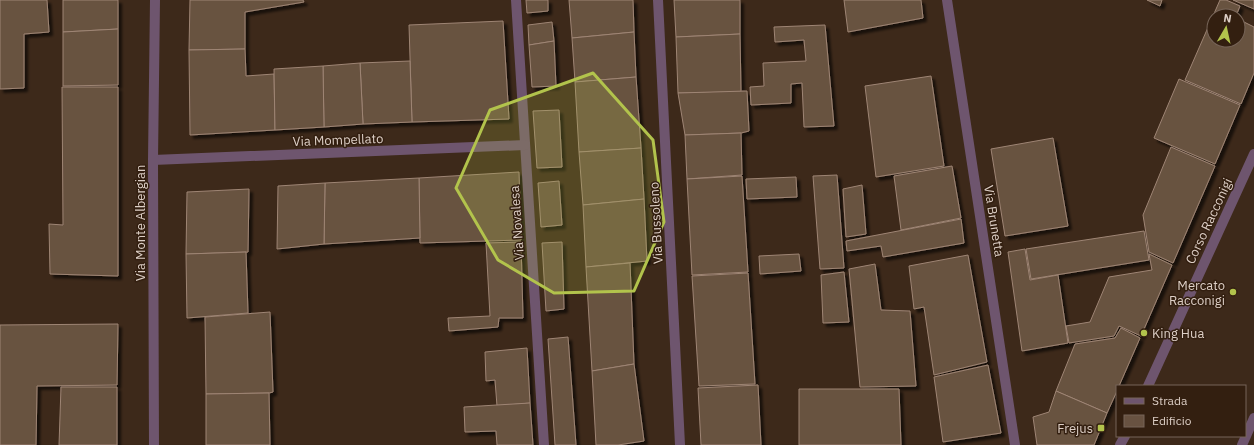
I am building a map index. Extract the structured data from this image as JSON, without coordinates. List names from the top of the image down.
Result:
{
  "streets": {
    "street": [
      "Via Mompellato",
      "Via Brunetta",
      "Corso Racconigi",
      "Via Monte Albergian",
      "Via Novalesa",
      "Via Bussoleno"
    ]
  },
  "crossings": [
    ["Via Mompellato", "Via Monte Albergian"],
    ["Via Mompellato", "Via Novalesa"]
  ],
  "places": {
    "other": ["Mercato Racconigi", "King Hua"],
    "transit": ["Frejus"]
  },
  "legend": ["Strada", "Edificio"],
  "north": "top"
}
